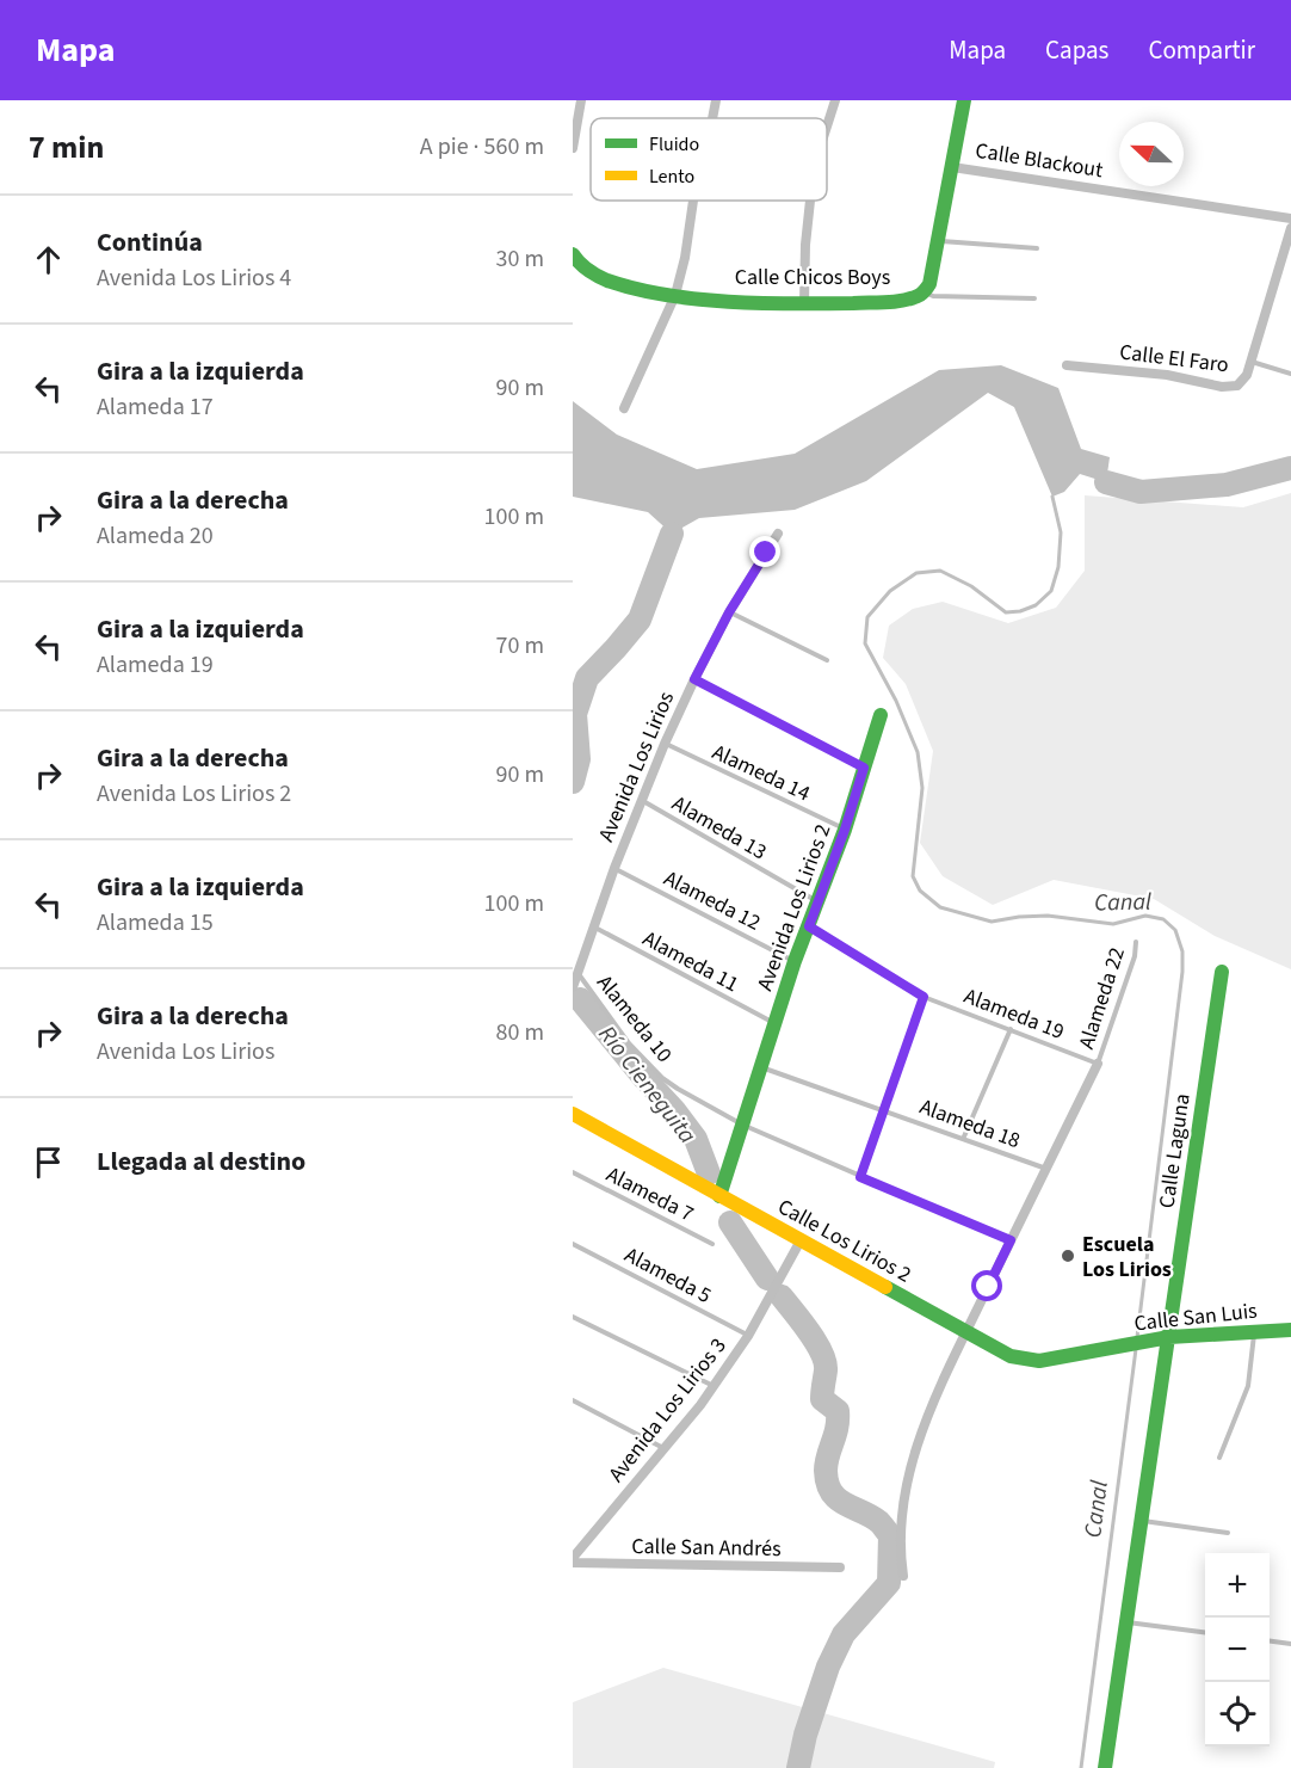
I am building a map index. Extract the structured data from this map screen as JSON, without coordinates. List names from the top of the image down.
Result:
{
  "streets": {
    "street": [
      "Calle Blackout",
      "Calle Chicos Boys",
      "Calle El Faro",
      "Avenida Los Lirios",
      "Avenida Los Lirios 2",
      "Calle Laguna",
      "Calle Los Lirios 2",
      "Calle San Luis",
      "Avenida Los Lirios 3",
      "Calle San Andrés"
    ],
    "lane": [
      "Alameda 14",
      "Alameda 13",
      "Alameda 12",
      "Alameda 11",
      "Alameda 22",
      "Alameda 19",
      "Alameda 10",
      "Alameda 18",
      "Alameda 7",
      "Alameda 5"
    ]
  },
  "crossings": [
    ["Avenida Los Lirios", "Alameda 14"],
    ["Avenida Los Lirios", "Alameda 13"],
    ["Avenida Los Lirios", "Alameda 12"],
    ["Avenida Los Lirios", "Alameda 11"],
    ["Avenida Los Lirios", "Alameda 10"],
    ["Alameda 14", "Avenida Los Lirios 2"],
    ["Alameda 13", "Avenida Los Lirios 2"],
    ["Alameda 12", "Avenida Los Lirios 2"],
    ["Avenida Los Lirios 2", "Alameda 11"],
    ["Avenida Los Lirios 2", "Alameda 19"],
    ["Avenida Los Lirios 2", "Alameda 10"],
    ["Avenida Los Lirios 2", "Alameda 18"],
    ["Avenida Los Lirios 2", "Calle Los Lirios 2"],
    ["Alameda 22", "Alameda 19"],
    ["Calle Laguna", "Calle San Luis"],
    ["Calle Los Lirios 2", "Calle San Luis"],
    ["Calle Los Lirios 2", "Avenida Los Lirios 3"],
    ["Alameda 5", "Avenida Los Lirios 3"],
    ["Avenida Los Lirios 3", "Calle San Andrés"]
  ],
  "water": ["Canal", "Río Cieneguita"],
  "places": ["Escuela Los Lirios"],
  "legend": ["Fluido", "Lento"],
  "north": "left",
  "page": {
    "header": "Mapa",
    "nav": ["Mapa", "Capas", "Compartir"],
    "heading": ["7 min", "A pie · 560 m"],
    "list": [
      ["Continúa", "Avenida Los Lirios 4", "30 m"],
      ["Gira a la izquierda", "Alameda 17", "90 m"],
      ["Gira a la derecha", "Alameda 20", "100 m"],
      ["Gira a la izquierda", "Alameda 19", "70 m"],
      ["Gira a la derecha", "Avenida Los Lirios 2", "90 m"],
      ["Gira a la izquierda", "Alameda 15", "100 m"],
      ["Gira a la derecha", "Avenida Los Lirios", "80 m"],
      "Llegada al destino"
    ],
    "map_buttons": ["+", "−"]
  }
}
